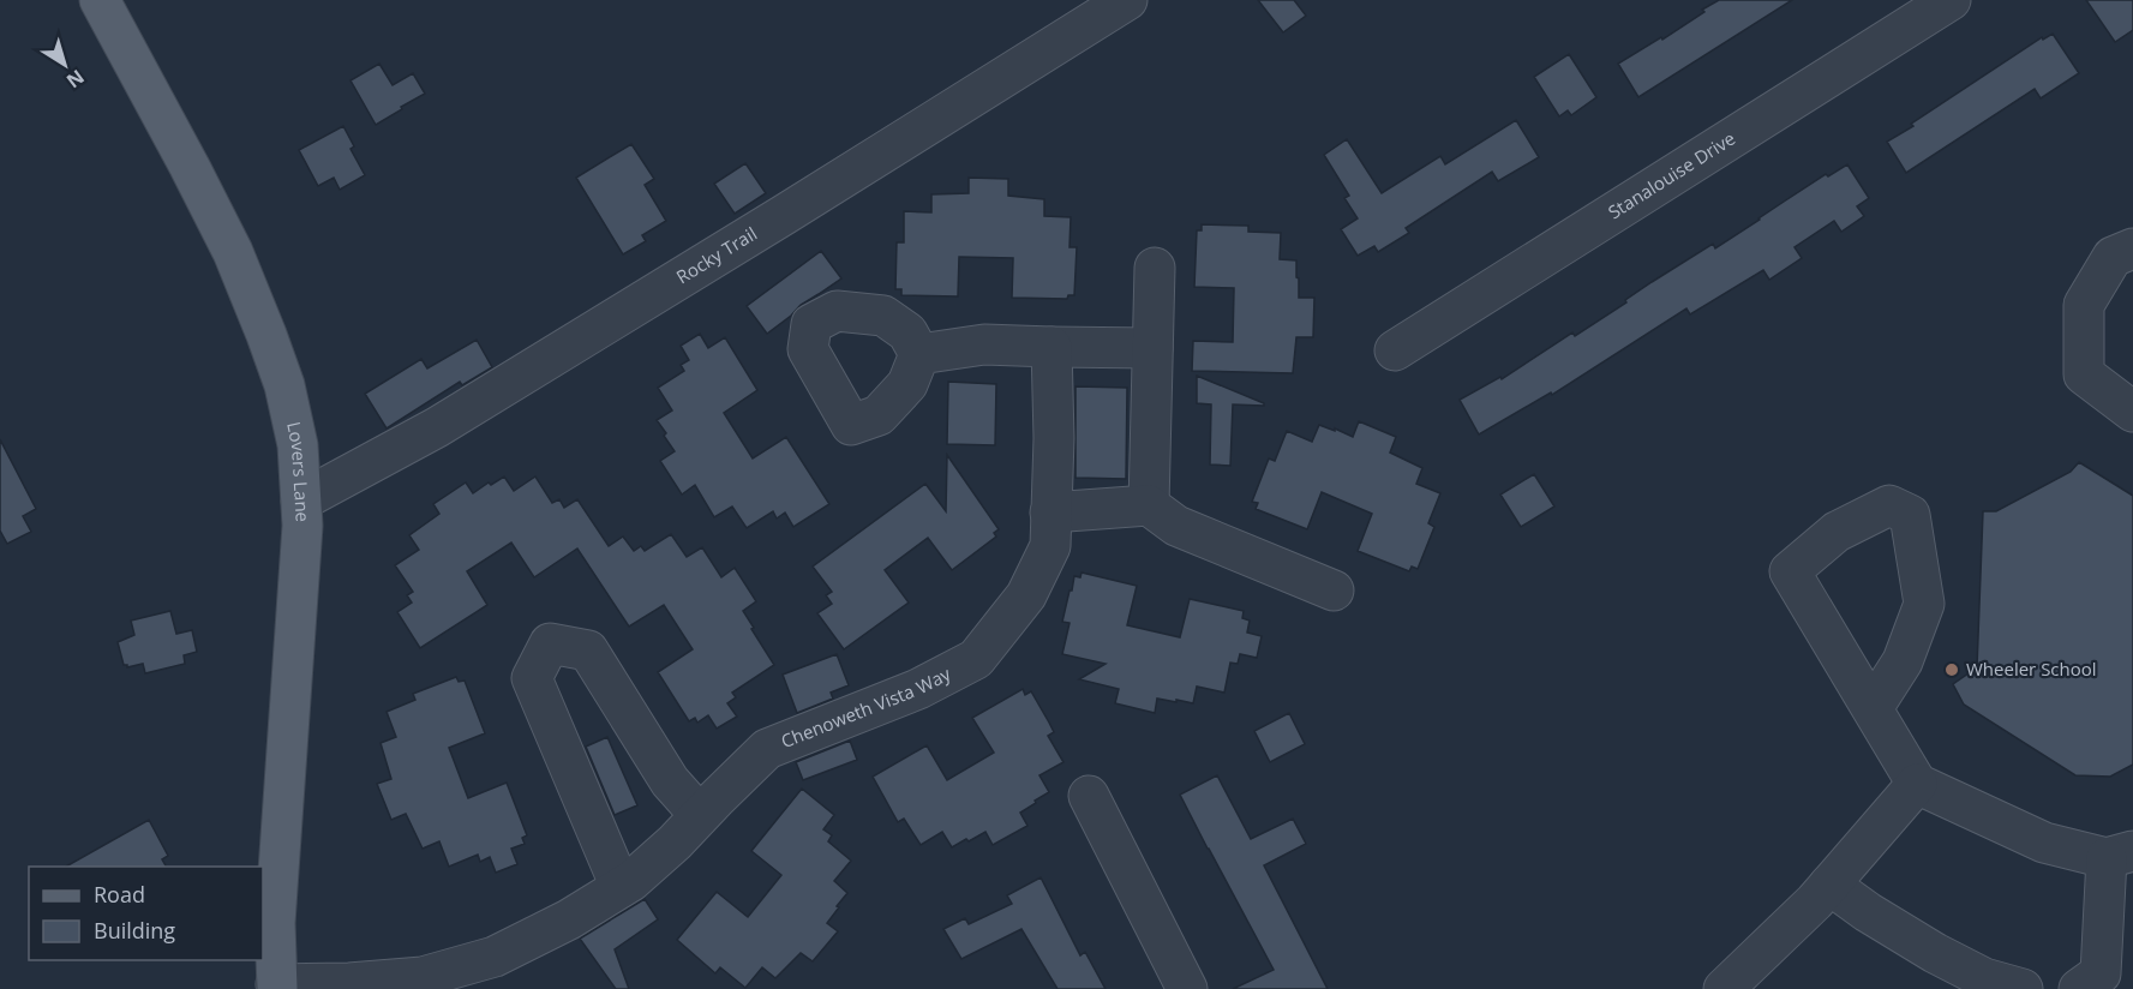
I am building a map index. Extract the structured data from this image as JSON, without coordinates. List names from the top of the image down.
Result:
{
  "streets": {
    "main road": ["Lovers Lane"],
    "street": ["Stanalouise Drive", "Rocky Trail", "Chenoweth Vista Way"]
  },
  "crossings": [
    ["Rocky Trail", "Lovers Lane"],
    ["Lovers Lane", "Chenoweth Vista Way"]
  ],
  "places": ["Wheeler School"],
  "legend": ["Road", "Building"],
  "north": "bottom right"
}
